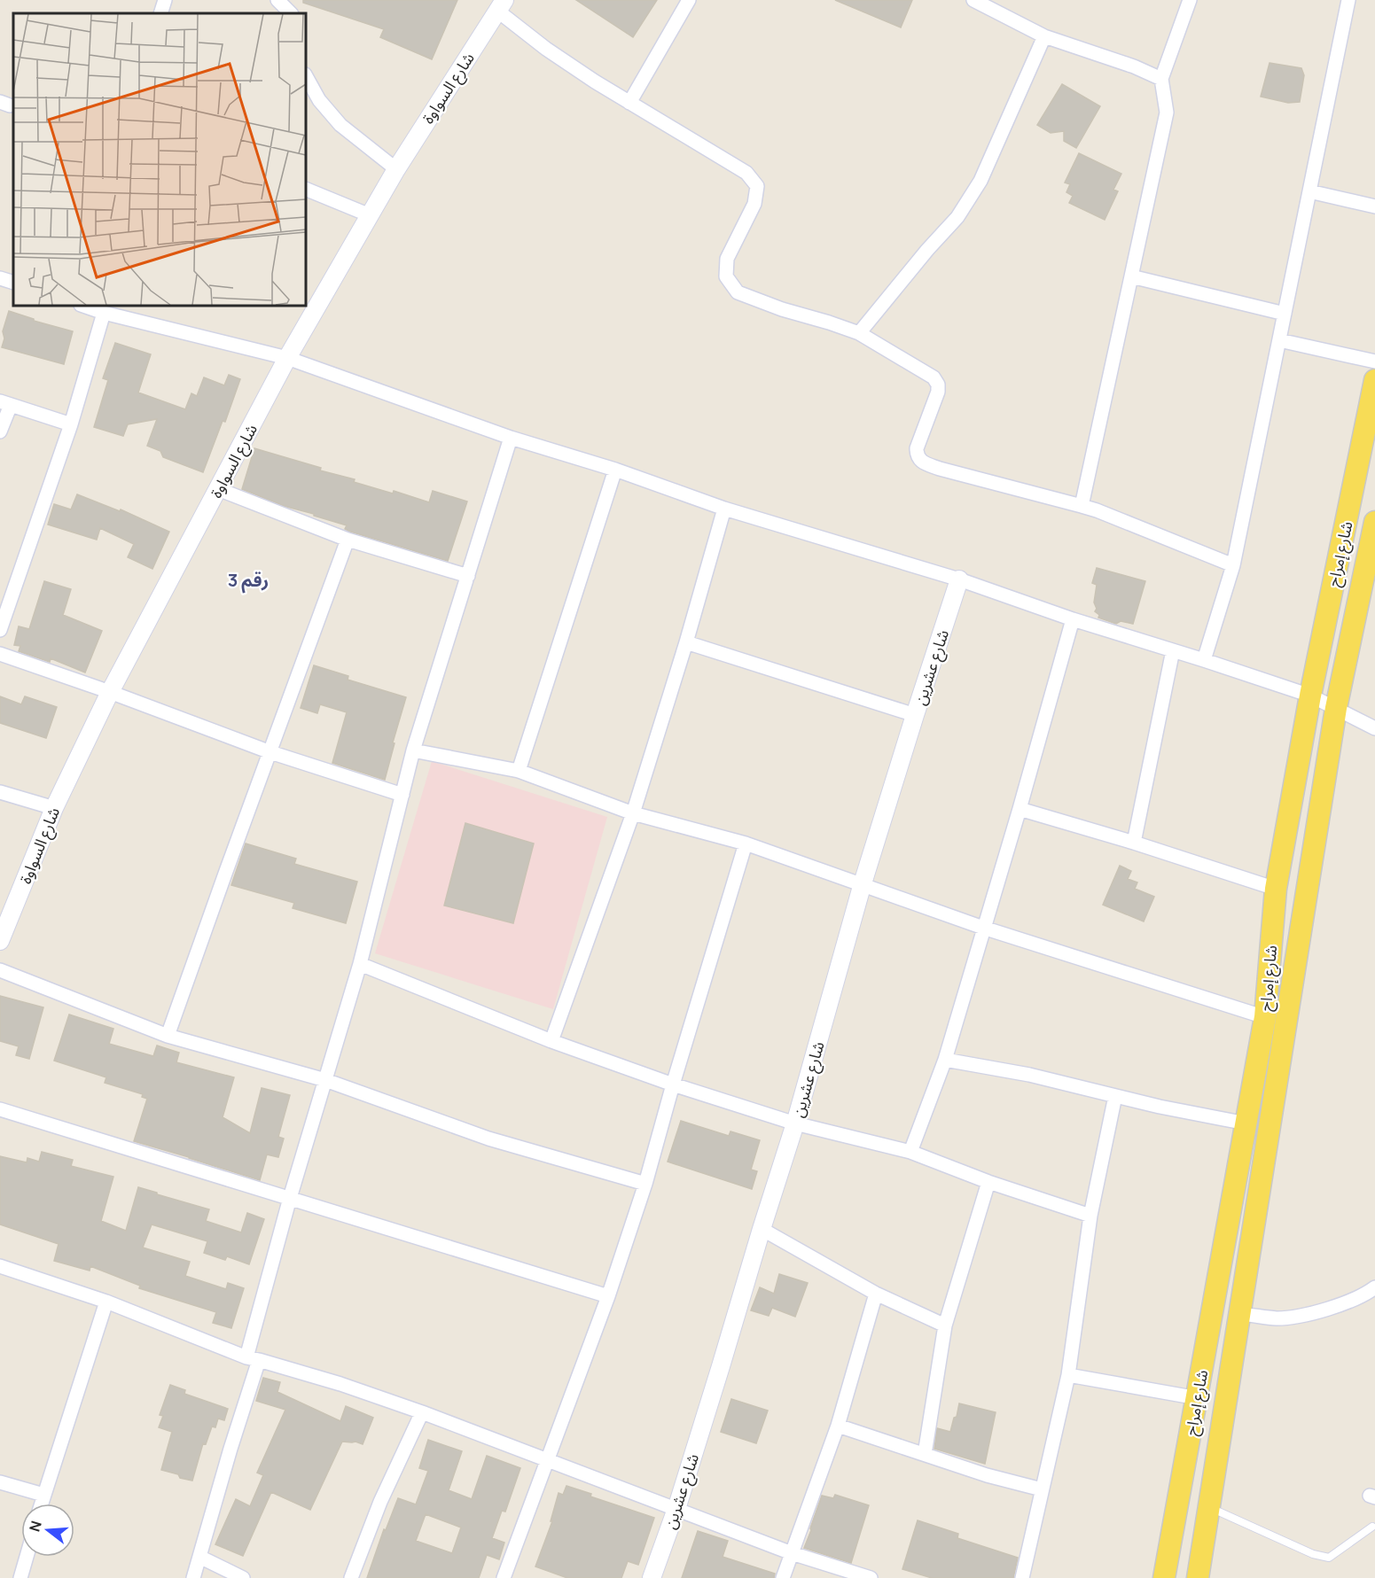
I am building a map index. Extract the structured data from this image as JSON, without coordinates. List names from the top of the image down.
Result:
{
  "streets": {
    "main road": ["شارع إمراح"],
    "street": ["شارع السواوة", "شارع عشرين"]
  },
  "districts": ["رقم 3"],
  "north": "left"
}
